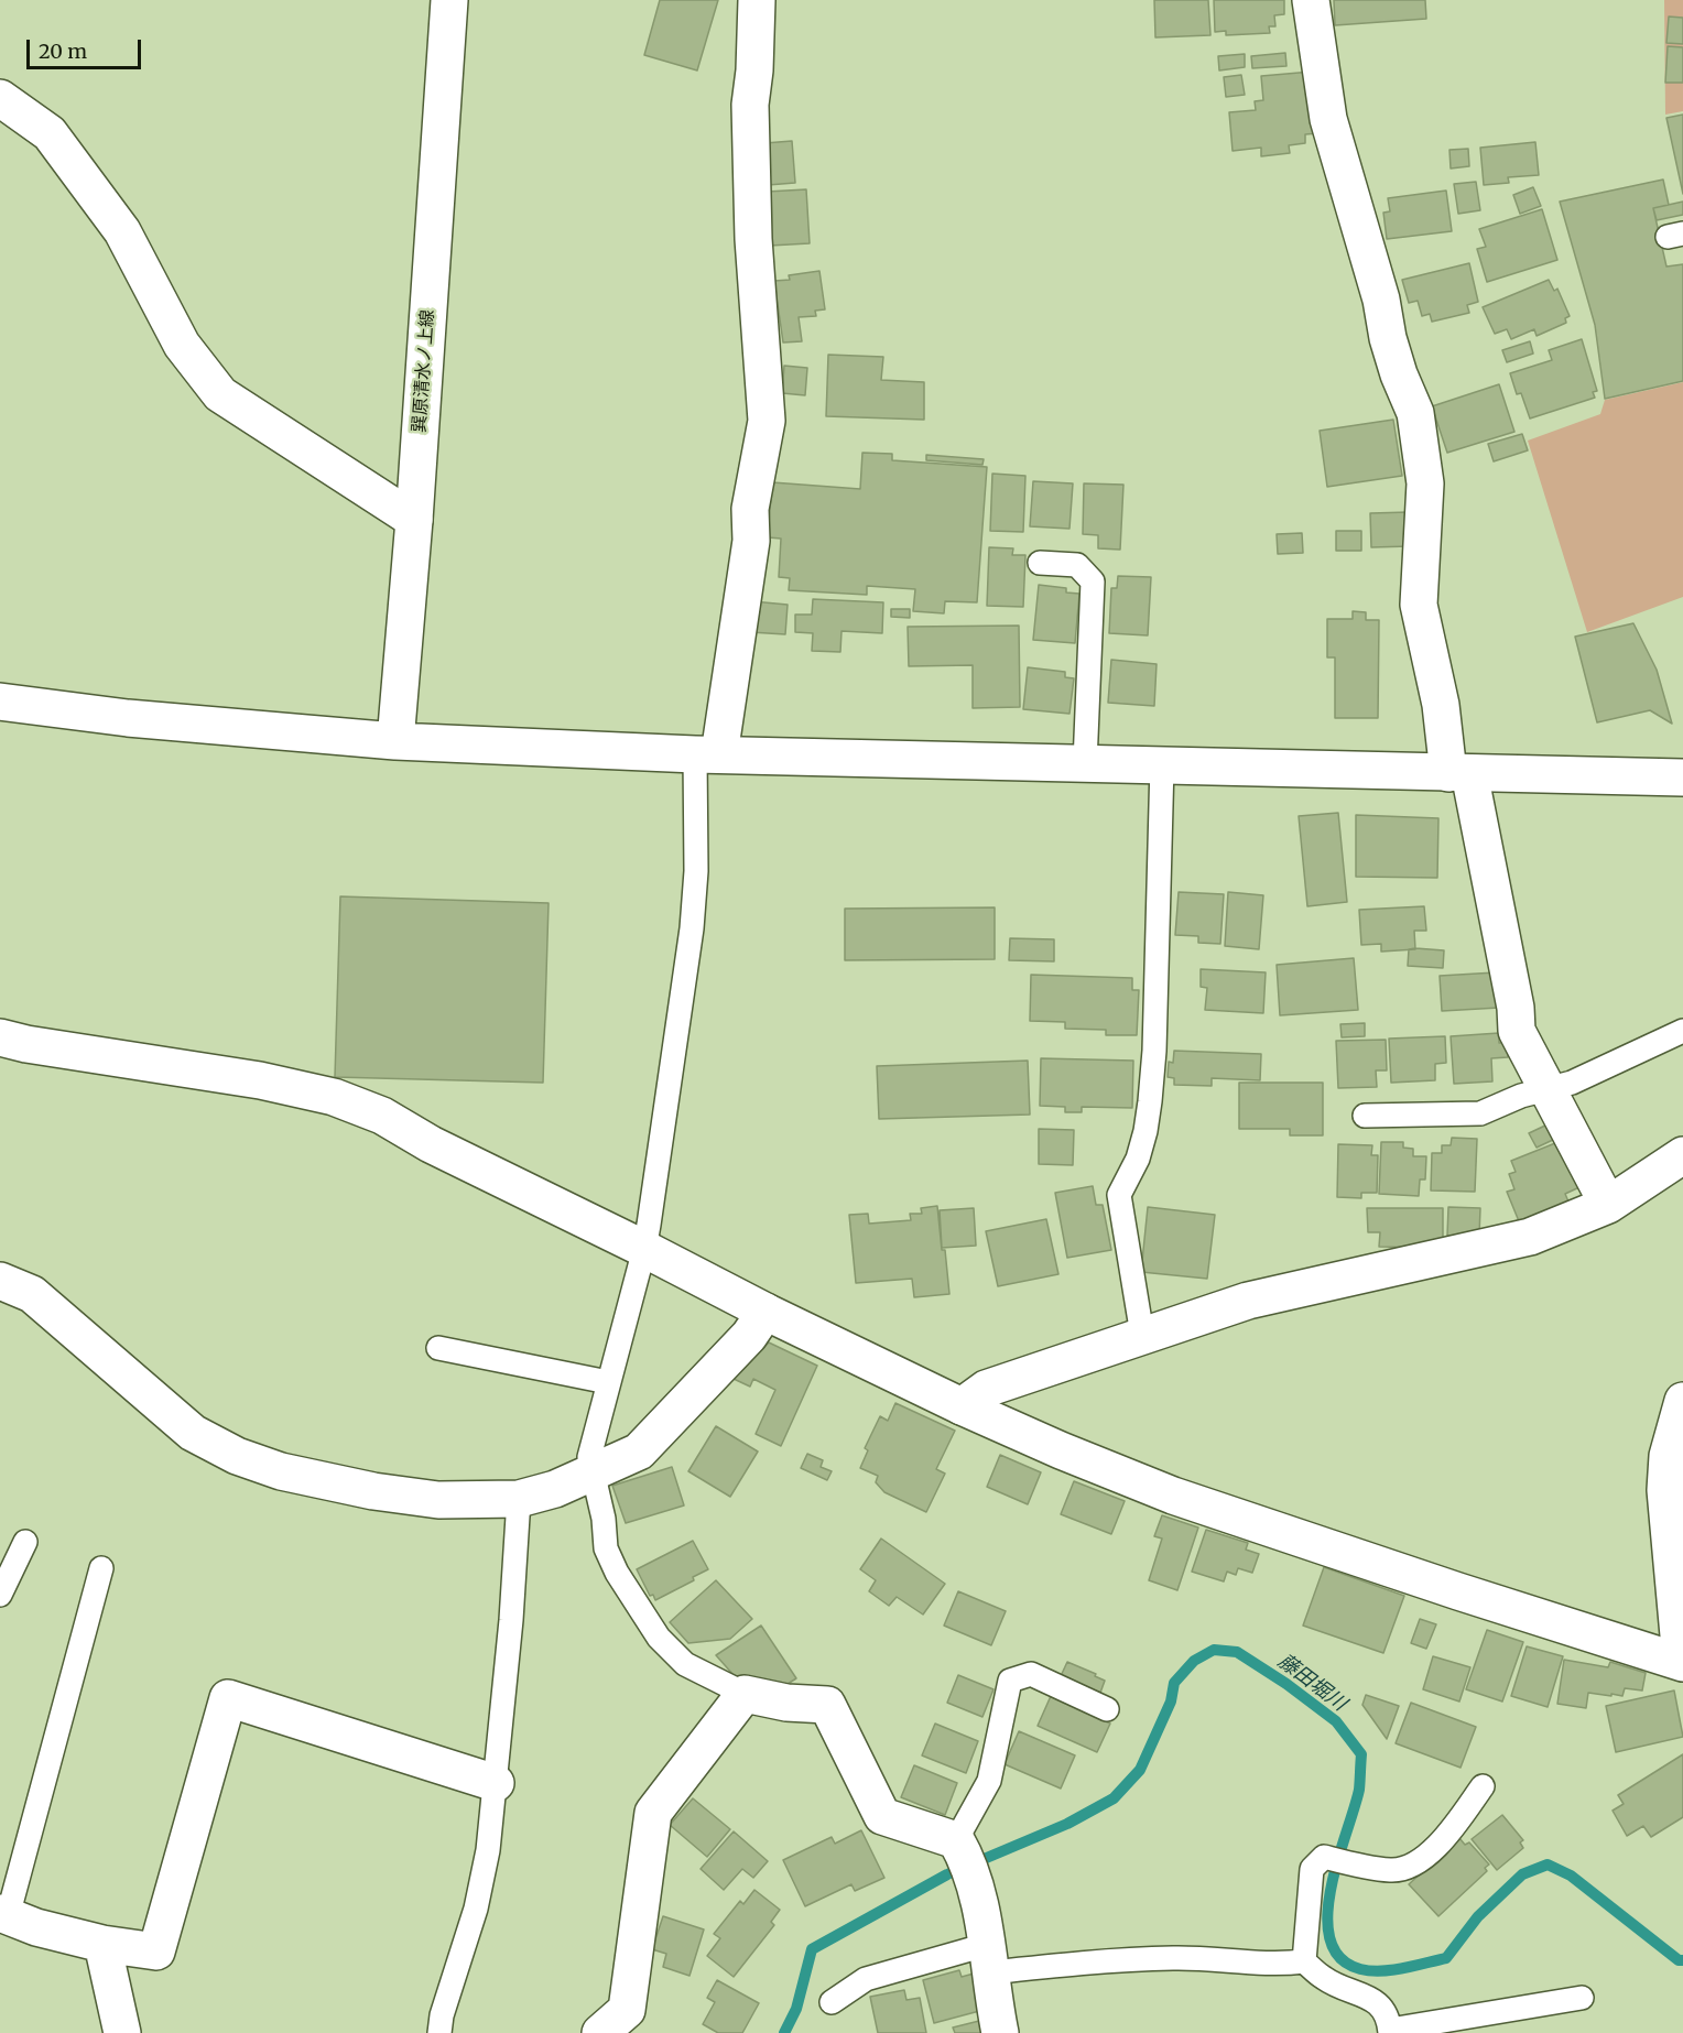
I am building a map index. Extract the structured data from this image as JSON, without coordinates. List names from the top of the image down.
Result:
{
  "streets": {
    "street": ["巽原清水ノ上線"]
  },
  "water": ["藤田堀川"],
  "scale_bar": "20 m"
}
